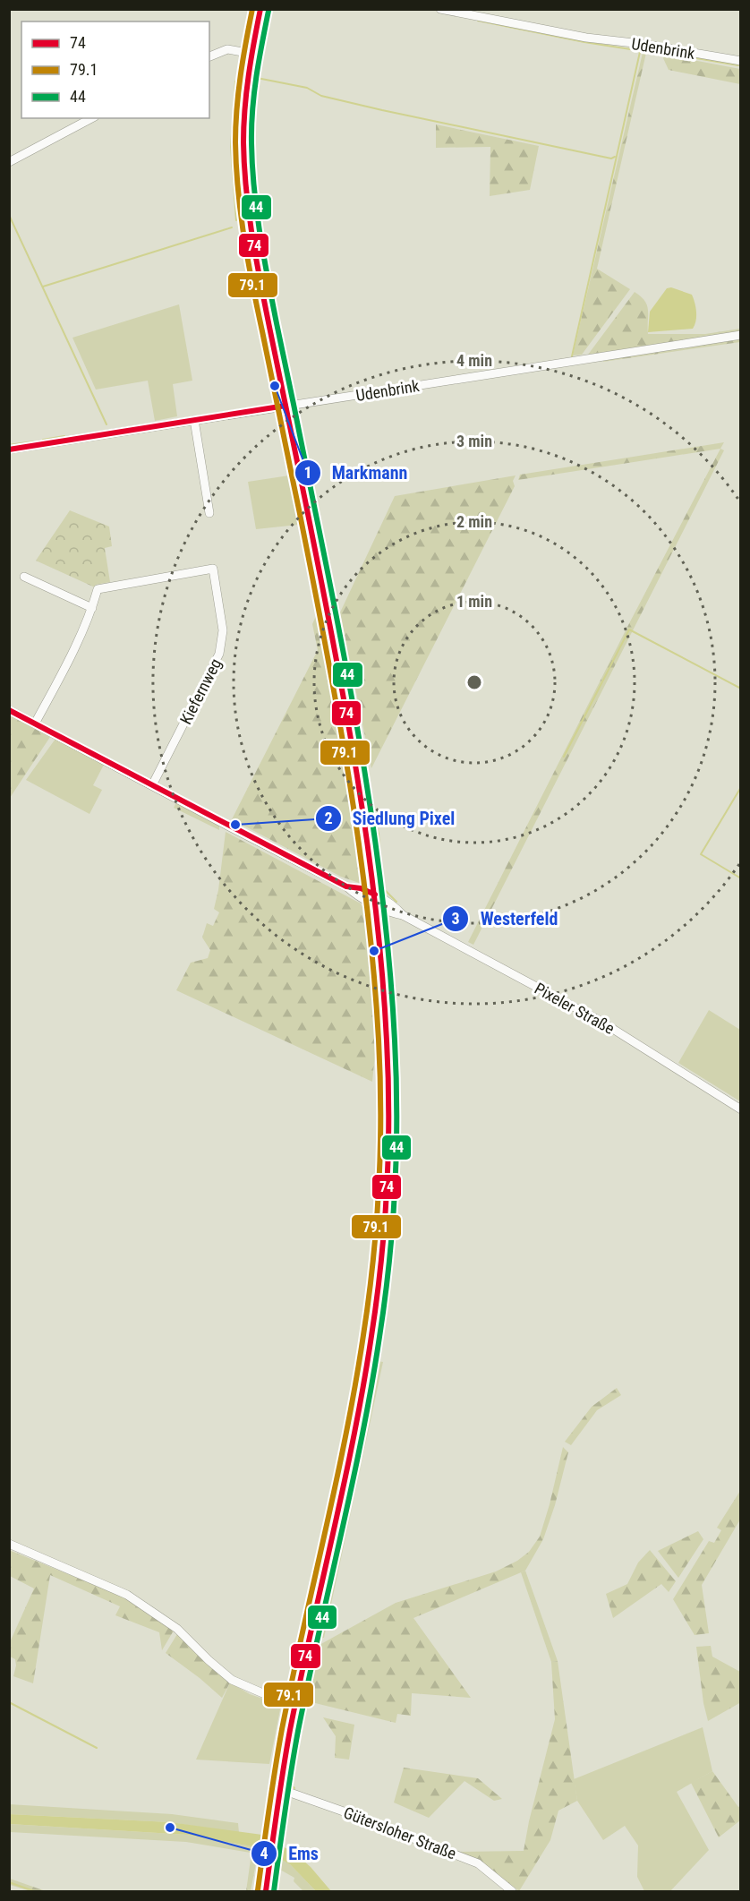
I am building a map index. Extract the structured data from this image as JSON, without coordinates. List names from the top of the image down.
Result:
{
  "streets": {
    "street": [
      "Udenbrink",
      "Kiefernweg",
      "Pixeler Straße",
      "Gütersloher Straße"
    ]
  },
  "crossings": [
    ["Kiefernweg", "Pixeler Straße"]
  ],
  "places": [
    "Markmann",
    "Siedlung Pixel",
    "Westerfeld",
    "Ems"
  ],
  "lines": ["transit line 74", "transit line 79.1", "transit line 44"],
  "legend": ["74", "79.1", "44"],
  "rings": [
    "4 min",
    "3 min",
    "2 min",
    "1 min"
  ]
}
